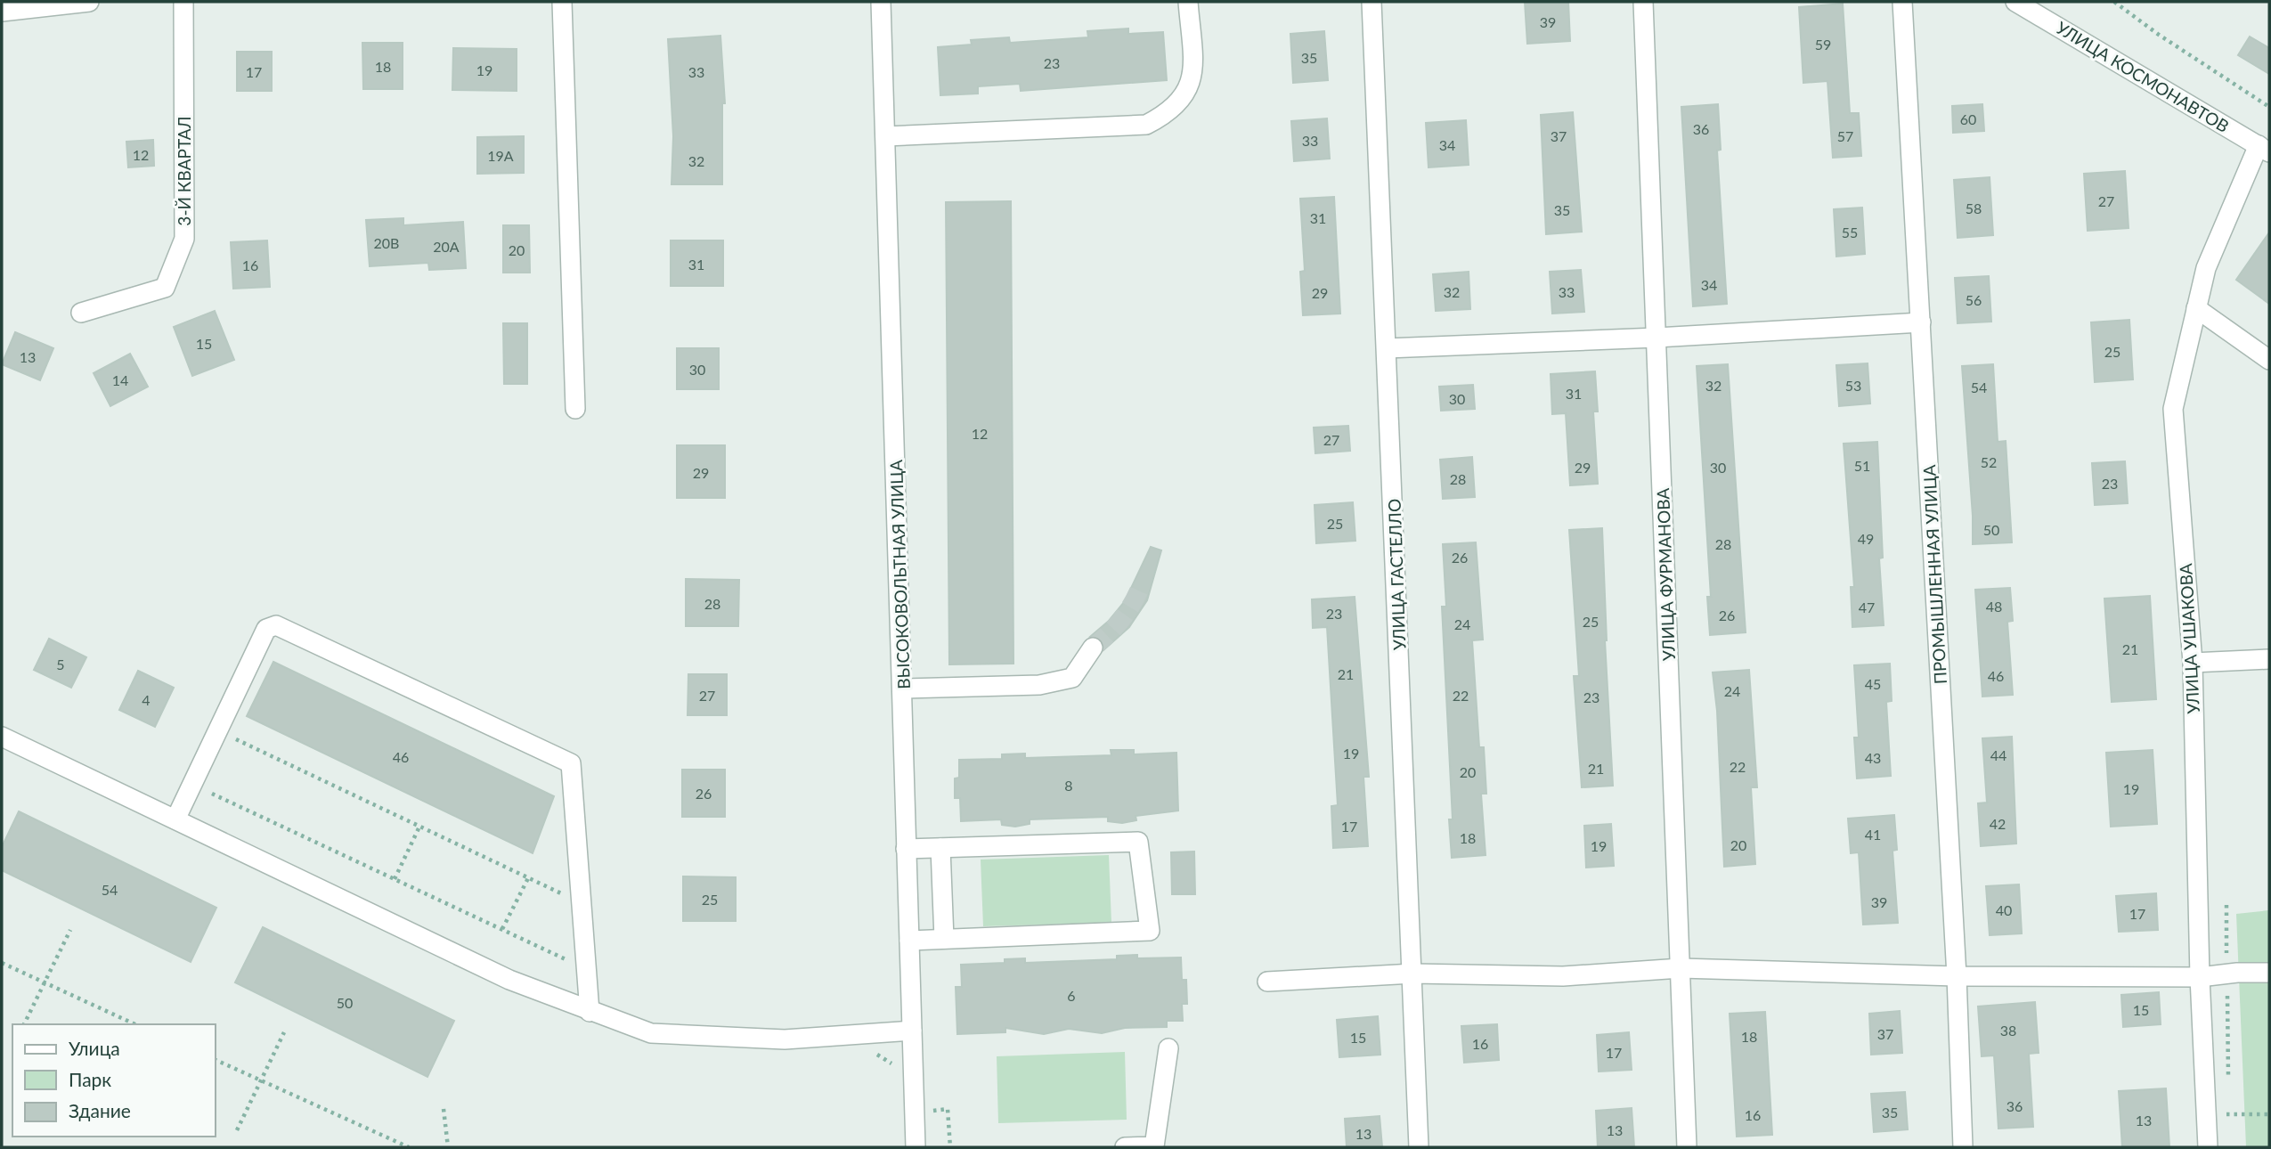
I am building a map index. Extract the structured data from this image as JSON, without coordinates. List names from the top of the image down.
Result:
{
  "streets": {
    "street": [
      "УЛИЦА КОСМОНАВТОВ",
      "3-Й КВАРТАЛ",
      "ВЫСОКОВОЛЬТНАЯ УЛИЦА",
      "УЛИЦА ГАСТЕЛЛО",
      "УЛИЦА ФУРМАНОВА",
      "ПРОМЫШЛЕННАЯ УЛИЦА",
      "УЛИЦА УШАКОВА"
    ]
  },
  "crossings": [
    ["УЛИЦА КОСМОНАВТОВ", "УЛИЦА УШАКОВА"]
  ],
  "house_numbers": [
    "39",
    "59",
    "35",
    "23",
    "18",
    "19",
    "17",
    "33",
    "60",
    "36",
    "37",
    "57",
    "33",
    "34",
    "12",
    "19А",
    "32",
    "27",
    "58",
    "35",
    "31",
    "55",
    "20В",
    "20А",
    "20",
    "31",
    "16",
    "34",
    "32",
    "33",
    "29",
    "56",
    "15",
    "25",
    "13",
    "30",
    "14",
    "32",
    "53",
    "54",
    "31",
    "30",
    "12",
    "27",
    "52",
    "51",
    "29",
    "30",
    "29",
    "28",
    "23",
    "25",
    "50",
    "49",
    "28",
    "26",
    "28",
    "48",
    "47",
    "23",
    "26",
    "25",
    "24",
    "21",
    "5",
    "21",
    "46",
    "45",
    "24",
    "27",
    "22",
    "23",
    "4",
    "19",
    "44",
    "46",
    "43",
    "22",
    "21",
    "20",
    "8",
    "19",
    "26",
    "42",
    "17",
    "41",
    "18",
    "20",
    "19",
    "54",
    "25",
    "39",
    "40",
    "17",
    "6",
    "50",
    "15",
    "38",
    "37",
    "18",
    "15",
    "16",
    "17",
    "36",
    "35",
    "16",
    "13",
    "13",
    "13"
  ],
  "legend": ["Улица", "Парк", "Здание"]
}
